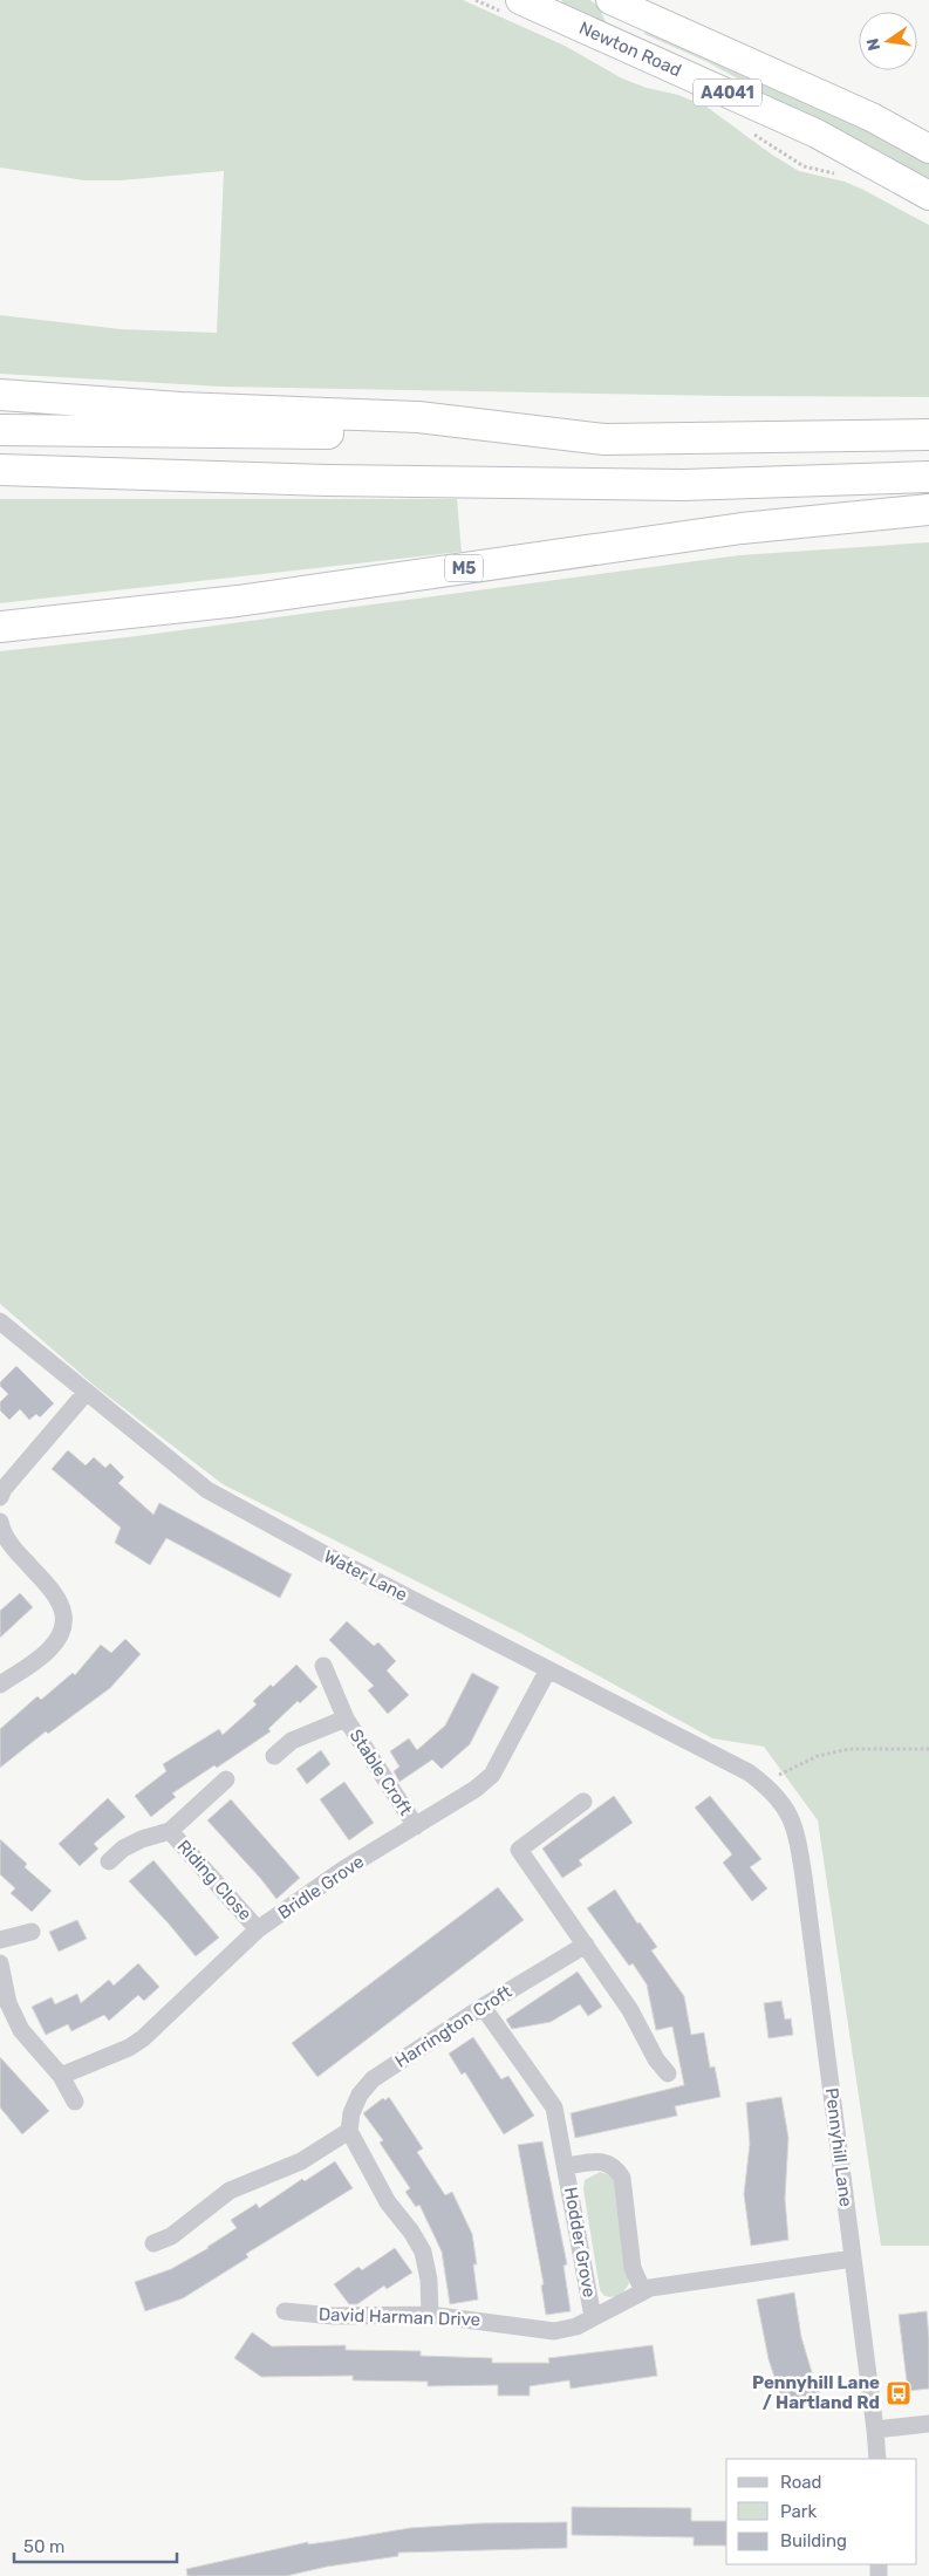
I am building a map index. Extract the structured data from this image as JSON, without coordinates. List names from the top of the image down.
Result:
{
  "streets": {
    "highway": ["Newton Road", "A4041", "M5"],
    "street": [
      "Water Lane",
      "Stable Croft",
      "Riding Close",
      "Bridle Grove",
      "Harrington Croft",
      "Pennyhill Lane",
      "Hodder Grove",
      "David Harman Drive"
    ]
  },
  "crossings": [
    ["Water Lane", "Bridle Grove"],
    ["Water Lane", "Pennyhill Lane"],
    ["Stable Croft", "Bridle Grove"],
    ["Riding Close", "Bridle Grove"],
    ["Harrington Croft", "Hodder Grove"],
    ["Pennyhill Lane", "David Harman Drive"],
    ["Hodder Grove", "David Harman Drive"]
  ],
  "places": {
    "bus stop": ["Pennyhill Lane / Hartland Rd"]
  },
  "legend": ["Road", "Park", "Building"],
  "scale_bar": "50 m",
  "north": "left"
}
